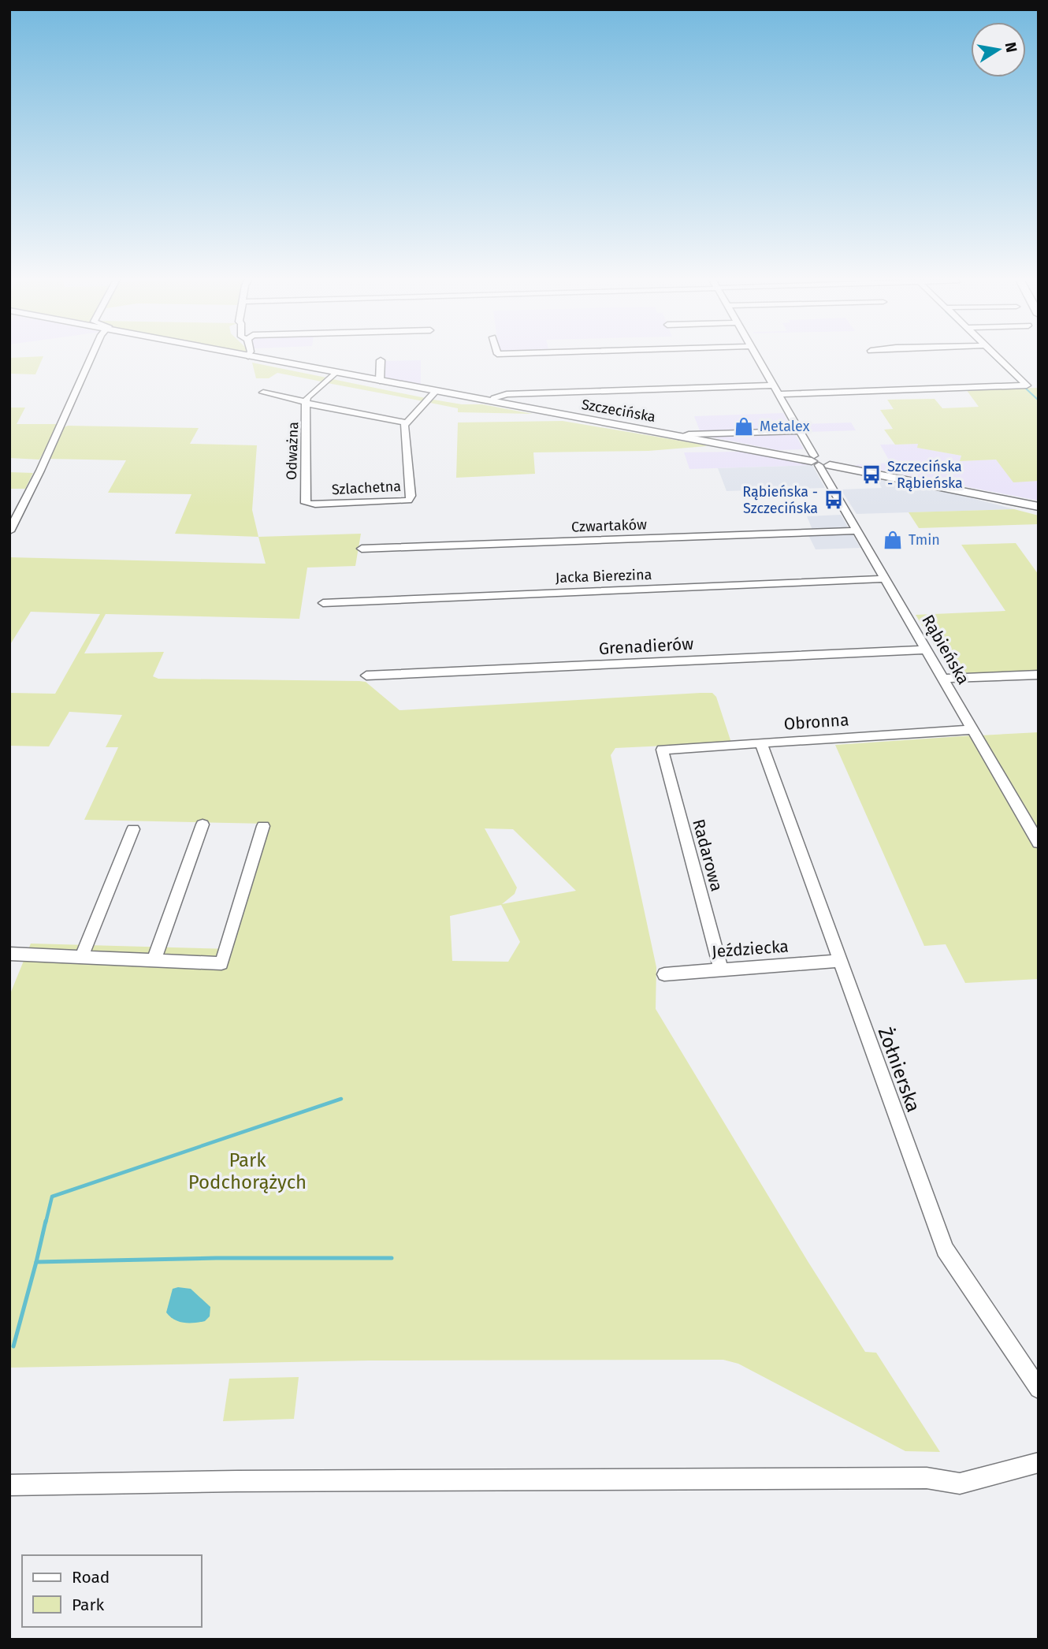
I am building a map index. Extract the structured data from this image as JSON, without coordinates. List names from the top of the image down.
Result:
{
  "streets": {
    "main road": ["Szczecińska"],
    "street": [
      "Odważna",
      "Szlachetna",
      "Czwartaków",
      "Jacka Bierezina",
      "Grenadierów",
      "Rąbieńska",
      "Obronna",
      "Radarowa",
      "Jeździecka",
      "Żołnierska"
    ]
  },
  "crossings": [
    ["Szczecińska", "Rąbieńska"],
    ["Odważna", "Szlachetna"],
    ["Czwartaków", "Rąbieńska"],
    ["Jacka Bierezina", "Rąbieńska"],
    ["Grenadierów", "Rąbieńska"],
    ["Rąbieńska", "Obronna"],
    ["Obronna", "Radarowa"],
    ["Obronna", "Żołnierska"],
    ["Radarowa", "Jeździecka"],
    ["Jeździecka", "Żołnierska"]
  ],
  "parks": ["Park Podchorążych"],
  "places": {
    "shop": ["Metalex", "Tmin"],
    "bus stop": ["Szczecińska - Rąbieńska", "Rąbieńska - Szczecińska"]
  },
  "legend": ["Road", "Park"],
  "north": "right"
}
